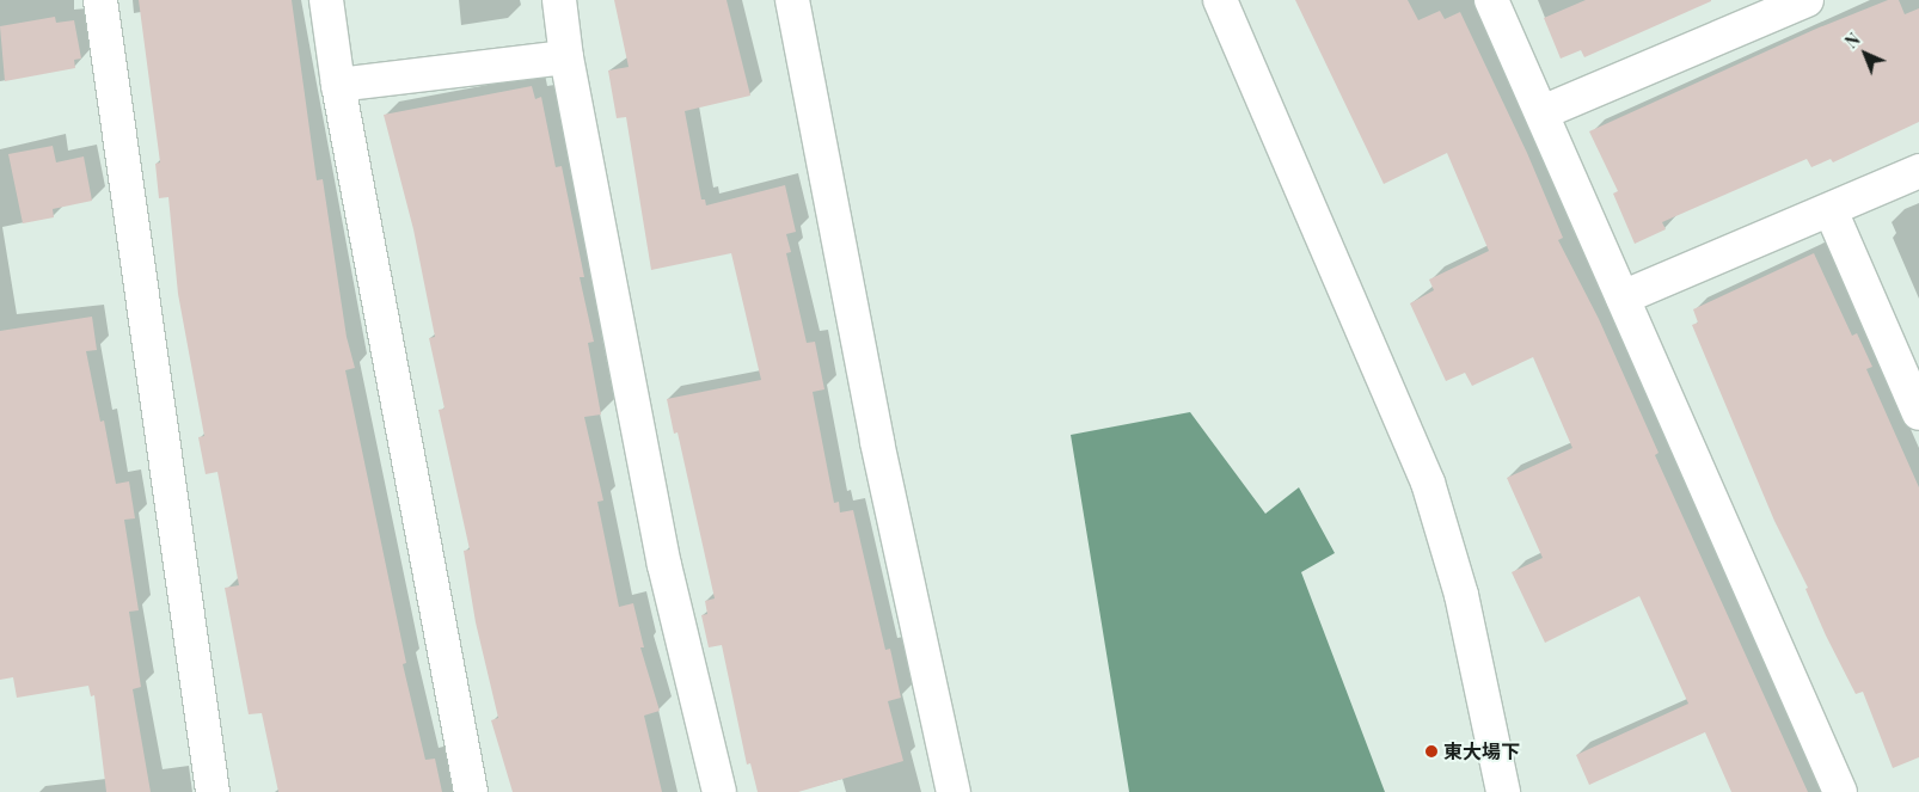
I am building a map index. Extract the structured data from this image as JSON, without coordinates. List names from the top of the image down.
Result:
{
  "places": ["東大場下"],
  "north": "top left"
}
